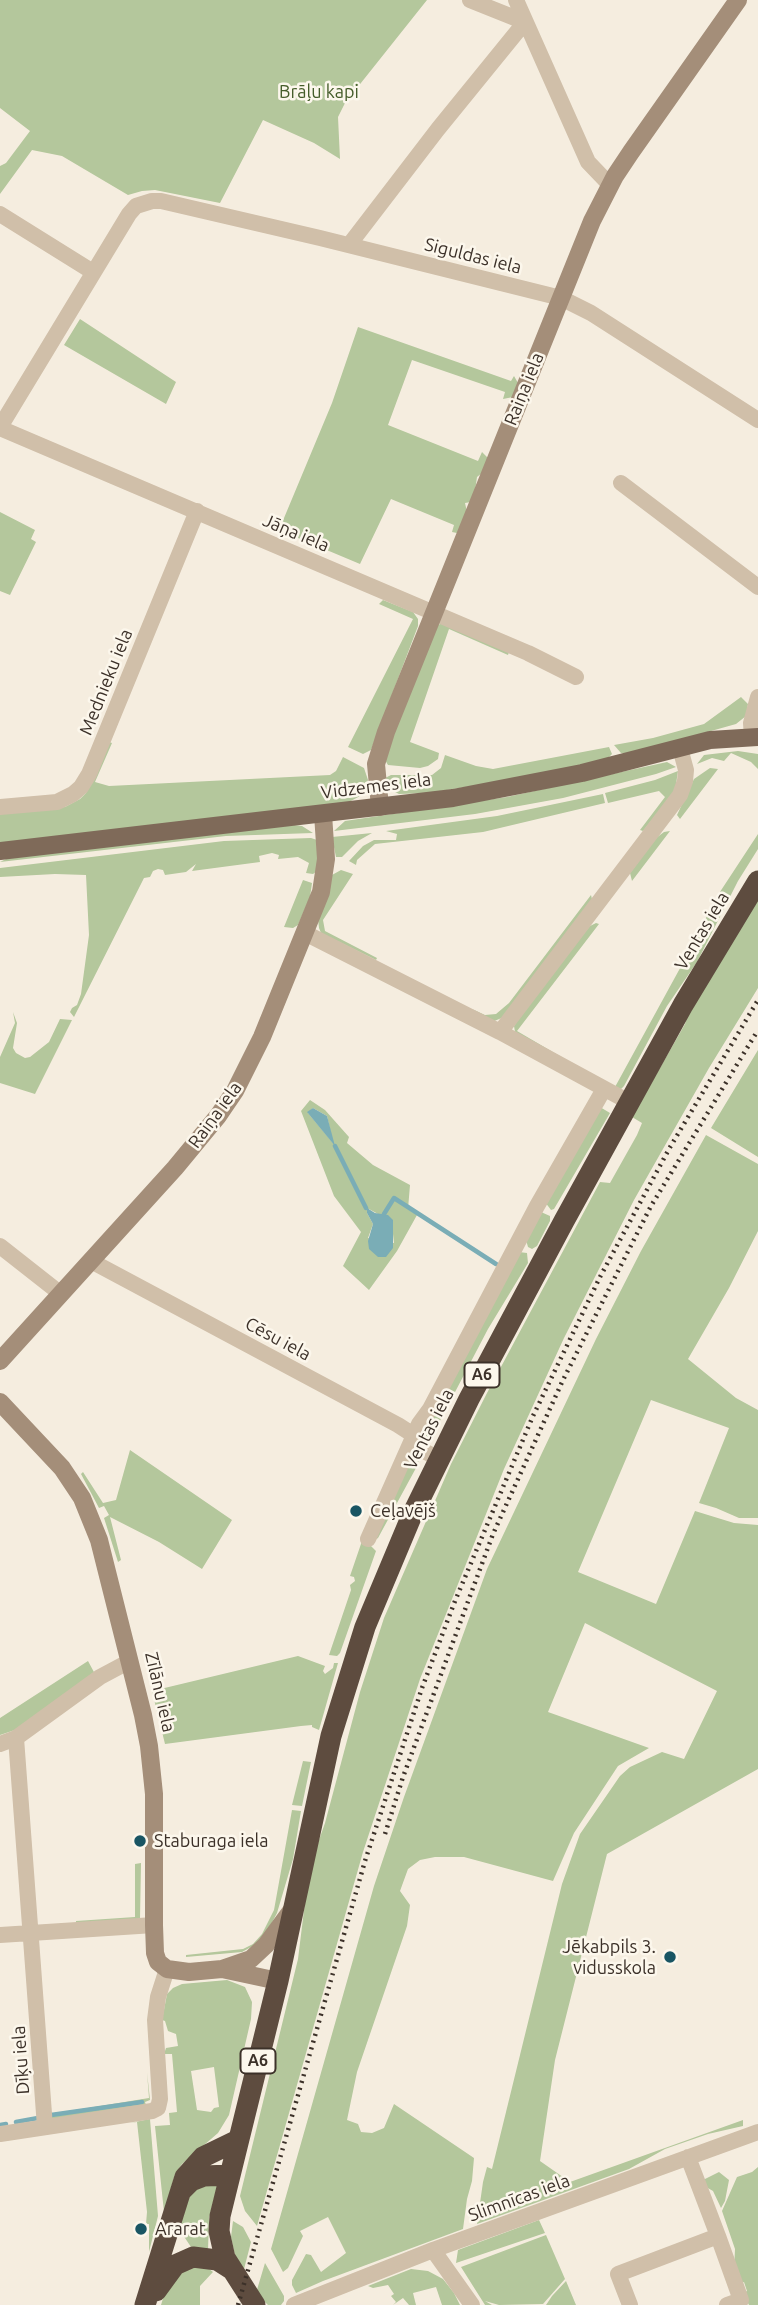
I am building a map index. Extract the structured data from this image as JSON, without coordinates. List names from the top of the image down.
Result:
{
  "streets": {
    "highway": ["Ventas iela", "A6"],
    "main road": ["Vidzemes iela"],
    "street": [
      "Siguldas iela",
      "Raiņa iela",
      "Jāņa iela",
      "Mednieku iela",
      "Cēsu iela",
      "Zīlānu iela",
      "Dīķu iela",
      "Slimnīcas iela"
    ]
  },
  "crossings": [
    ["Siguldas iela", "Raiņa iela"],
    ["Raiņa iela", "Jāņa iela"],
    ["Raiņa iela", "Vidzemes iela"],
    ["Raiņa iela", "Cēsu iela"],
    ["Jāņa iela", "Mednieku iela"],
    ["Ventas iela", "Cēsu iela"],
    ["Ventas iela", "A6"]
  ],
  "parks": ["Brāļu kapi"],
  "places": [
    "Ceļavējš",
    "Staburaga iela",
    "Jēkabpils 3. vidusskola",
    "Ararat"
  ]
}
